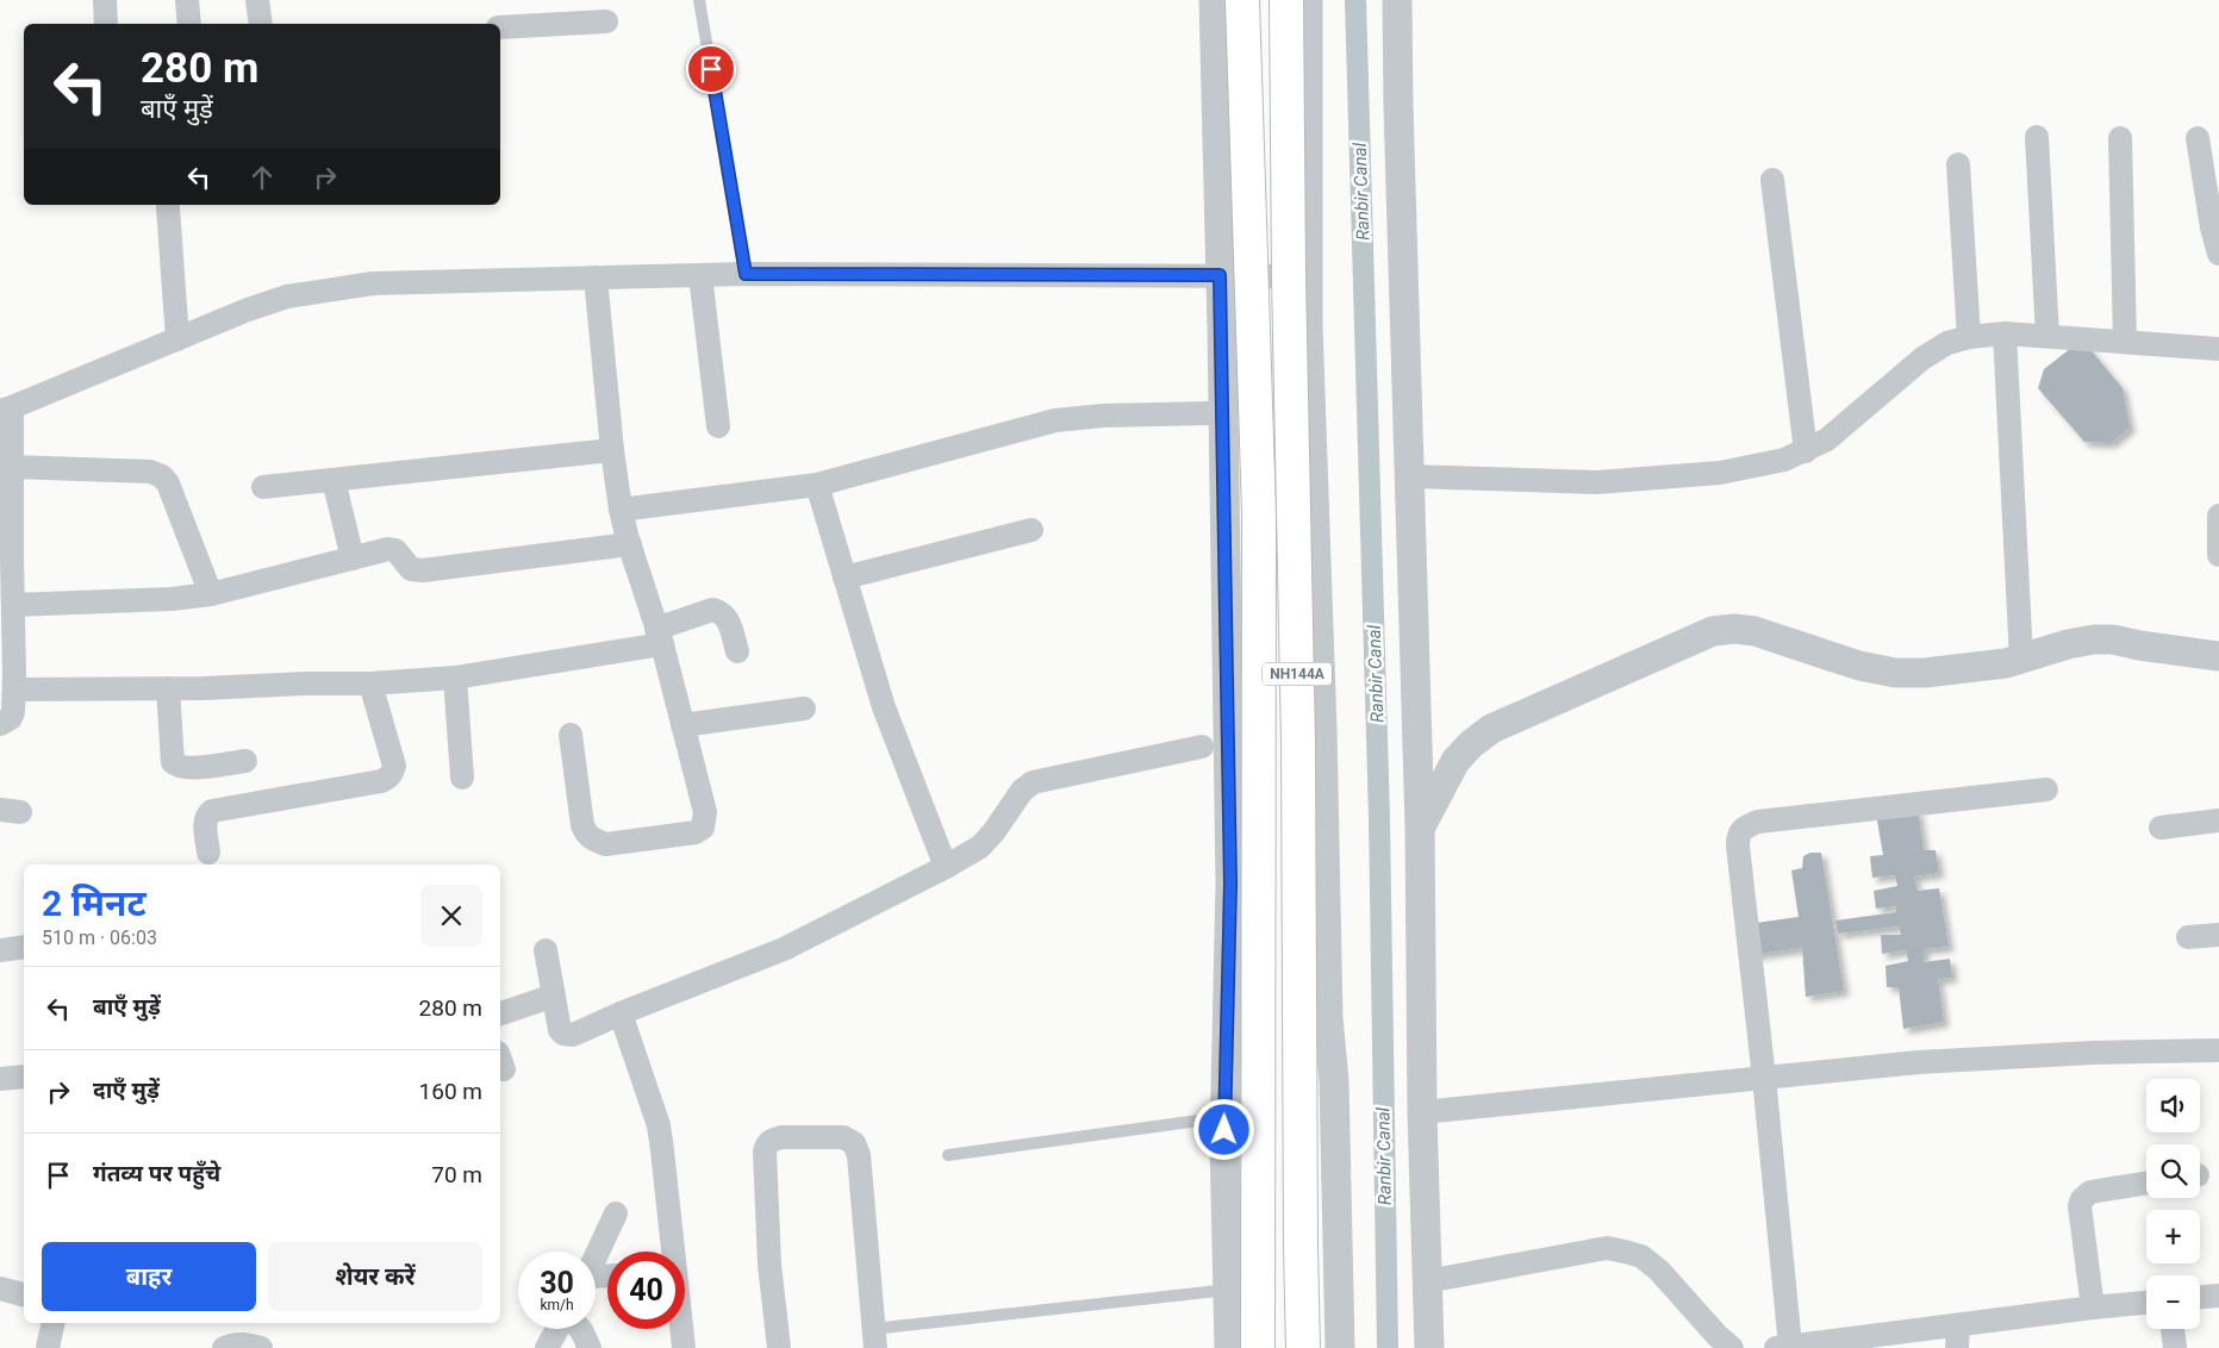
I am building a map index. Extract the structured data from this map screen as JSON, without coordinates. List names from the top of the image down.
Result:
{
  "streets": {
    "highway": ["NH144A"]
  },
  "water": ["Ranbir Canal"],
  "page": {
    "turn": ["280 m", "बाएँ मुड़ें"],
    "heading": ["2 मिनट", "510 m · 06:03"],
    "list": [
      {
        "name": "बाएँ मुड़ें",
        "value": "280 m"
      },
      {
        "name": "दाएँ मुड़ें",
        "value": "160 m"
      },
      {
        "name": "गंतव्य पर पहुँचे",
        "value": "70 m"
      }
    ],
    "map_buttons": ["+", "−"],
    "buttons": ["बाहर", "शेयर करें"],
    "speed": "30 km/h",
    "limit": "40"
  }
}
